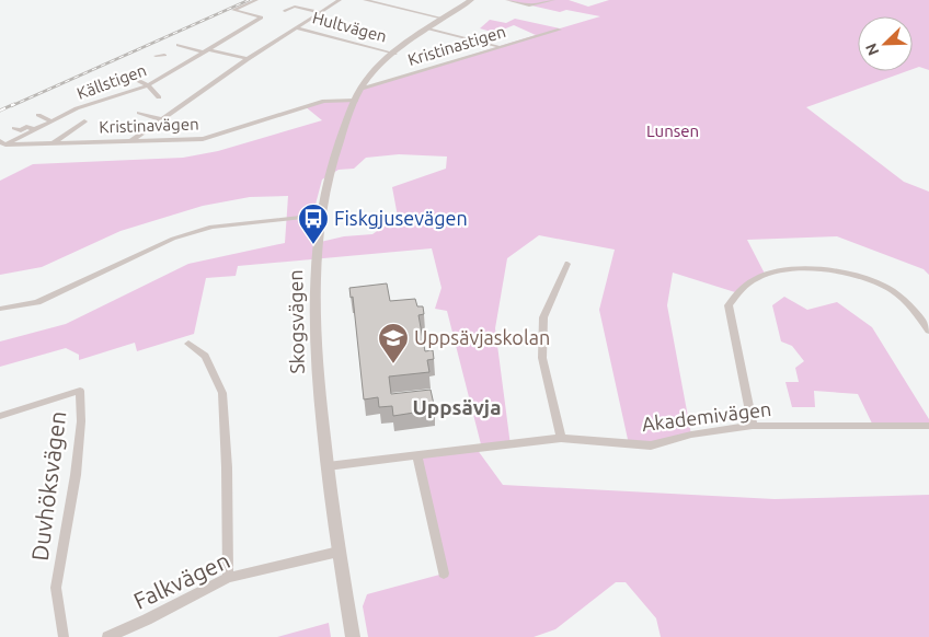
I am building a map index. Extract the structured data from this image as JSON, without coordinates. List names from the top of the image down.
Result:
{
  "streets": {
    "street": [
      "Hultvägen",
      "Kristinastigen",
      "Källstigen",
      "Kristinavägen",
      "Skogsvägen",
      "Akademivägen",
      "Duvhöksvägen",
      "Falkvägen"
    ]
  },
  "crossings": [
    ["Hultvägen", "Skogsvägen"],
    ["Kristinastigen", "Skogsvägen"],
    ["Källstigen", "Kristinavägen"],
    ["Kristinavägen", "Skogsvägen"],
    ["Skogsvägen", "Akademivägen"],
    ["Skogsvägen", "Falkvägen"]
  ],
  "districts": ["Uppsävja"],
  "parks": ["Lunsen"],
  "places": {
    "bus stop": ["Fiskgjusevägen"],
    "school or university": ["Uppsävjaskolan"]
  },
  "north": "bottom left"
}
